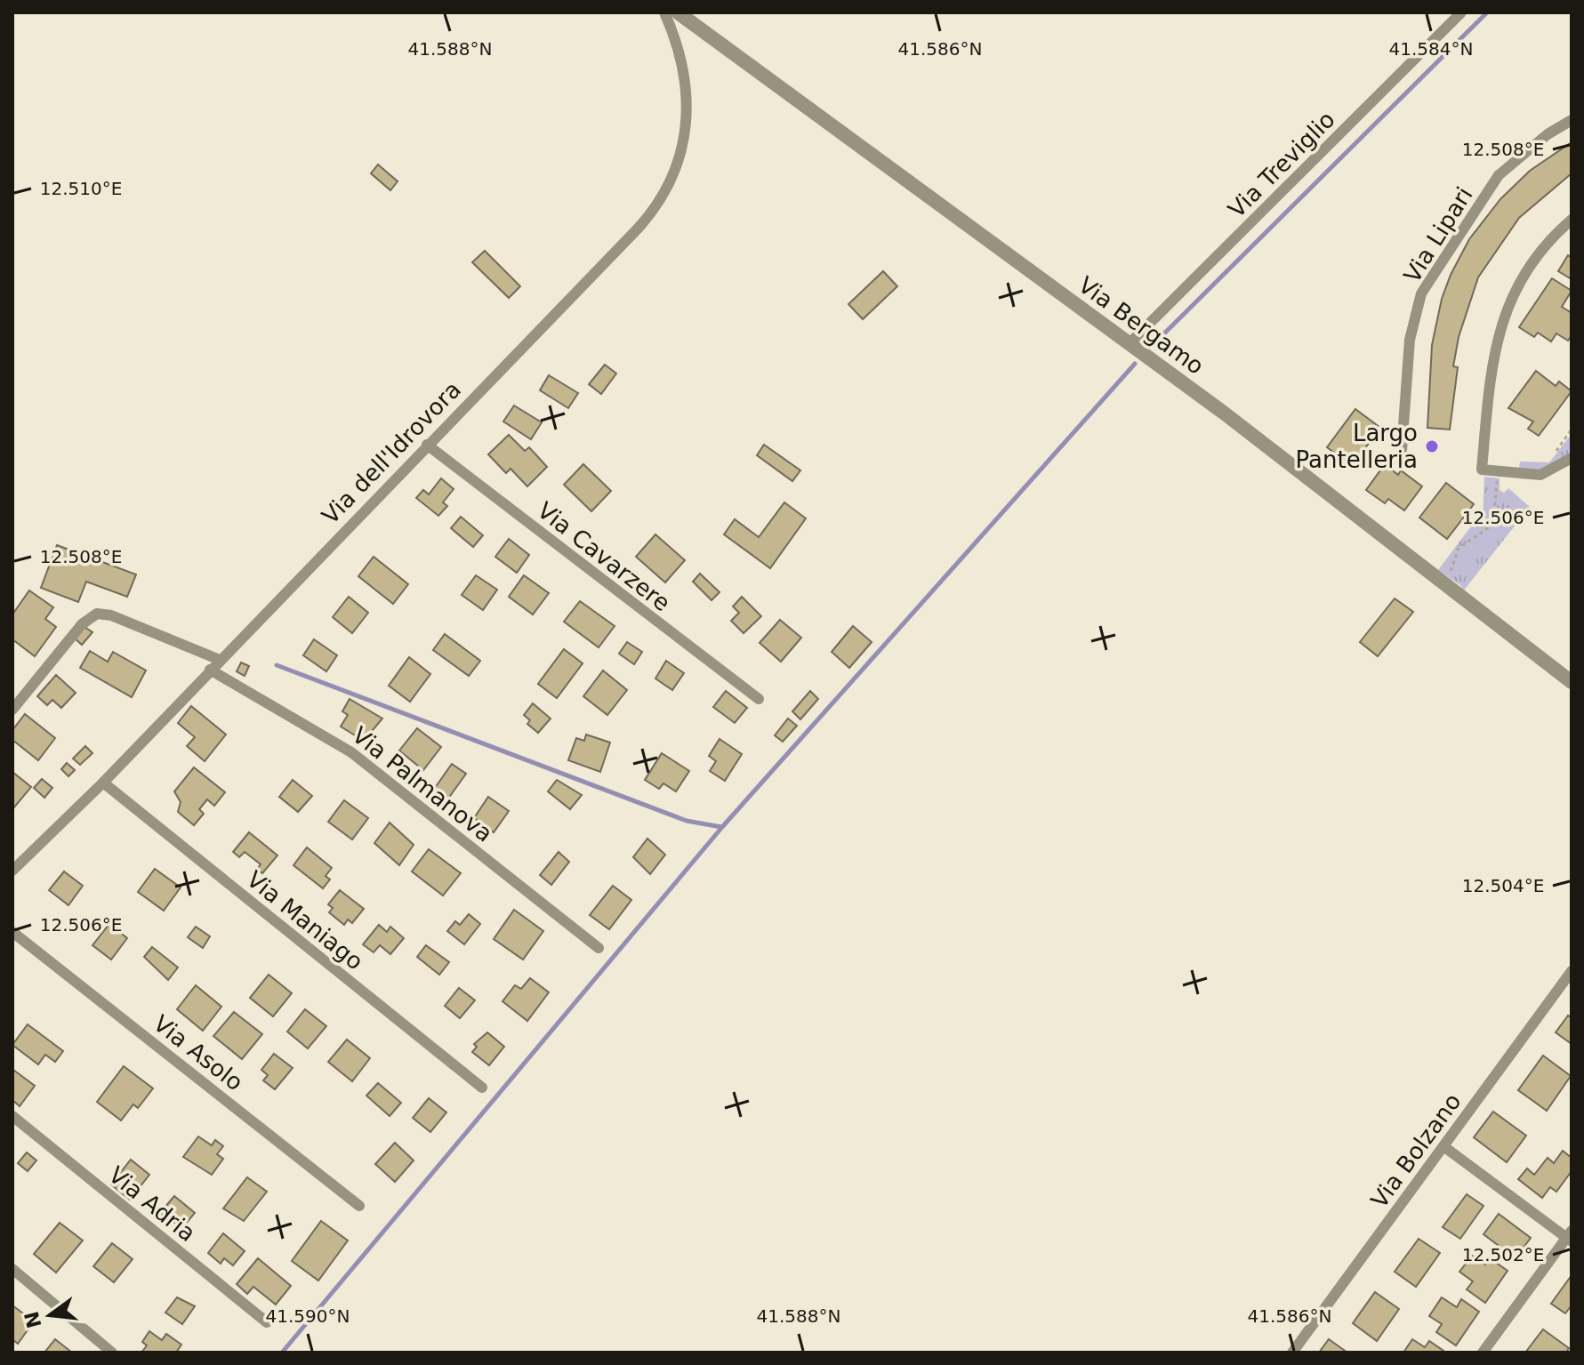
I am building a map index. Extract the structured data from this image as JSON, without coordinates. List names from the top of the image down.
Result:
{
  "streets": {
    "street": [
      "Via Treviglio",
      "Via Lipari",
      "Via Bergamo",
      "Via dell'Idrovora",
      "Via Cavarzere",
      "Via Palmanova",
      "Via Maniago",
      "Via Asolo",
      "Via Bolzano",
      "Via Adria"
    ]
  },
  "crossings": [
    ["Via Treviglio", "Via Bergamo"],
    ["Via dell'Idrovora", "Via Cavarzere"],
    ["Via dell'Idrovora", "Via Palmanova"],
    ["Via dell'Idrovora", "Via Maniago"]
  ],
  "places": ["Largo Pantelleria"],
  "north": "left",
  "coordinates": [
    "41.588°N",
    "41.586°N",
    "41.584°N",
    "12.508°E",
    "12.510°E",
    "12.506°E",
    "12.504°E",
    "12.502°E",
    "41.590°N"
  ]
}
